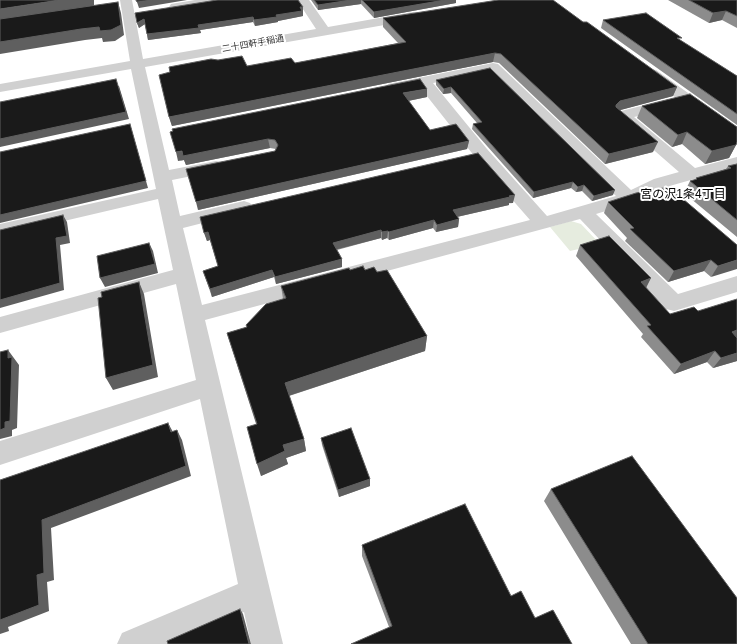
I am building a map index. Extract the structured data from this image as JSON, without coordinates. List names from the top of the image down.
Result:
{
  "streets": {
    "street": ["二十四軒手稲通"]
  },
  "districts": ["宮の沢1条4丁目"]
}
